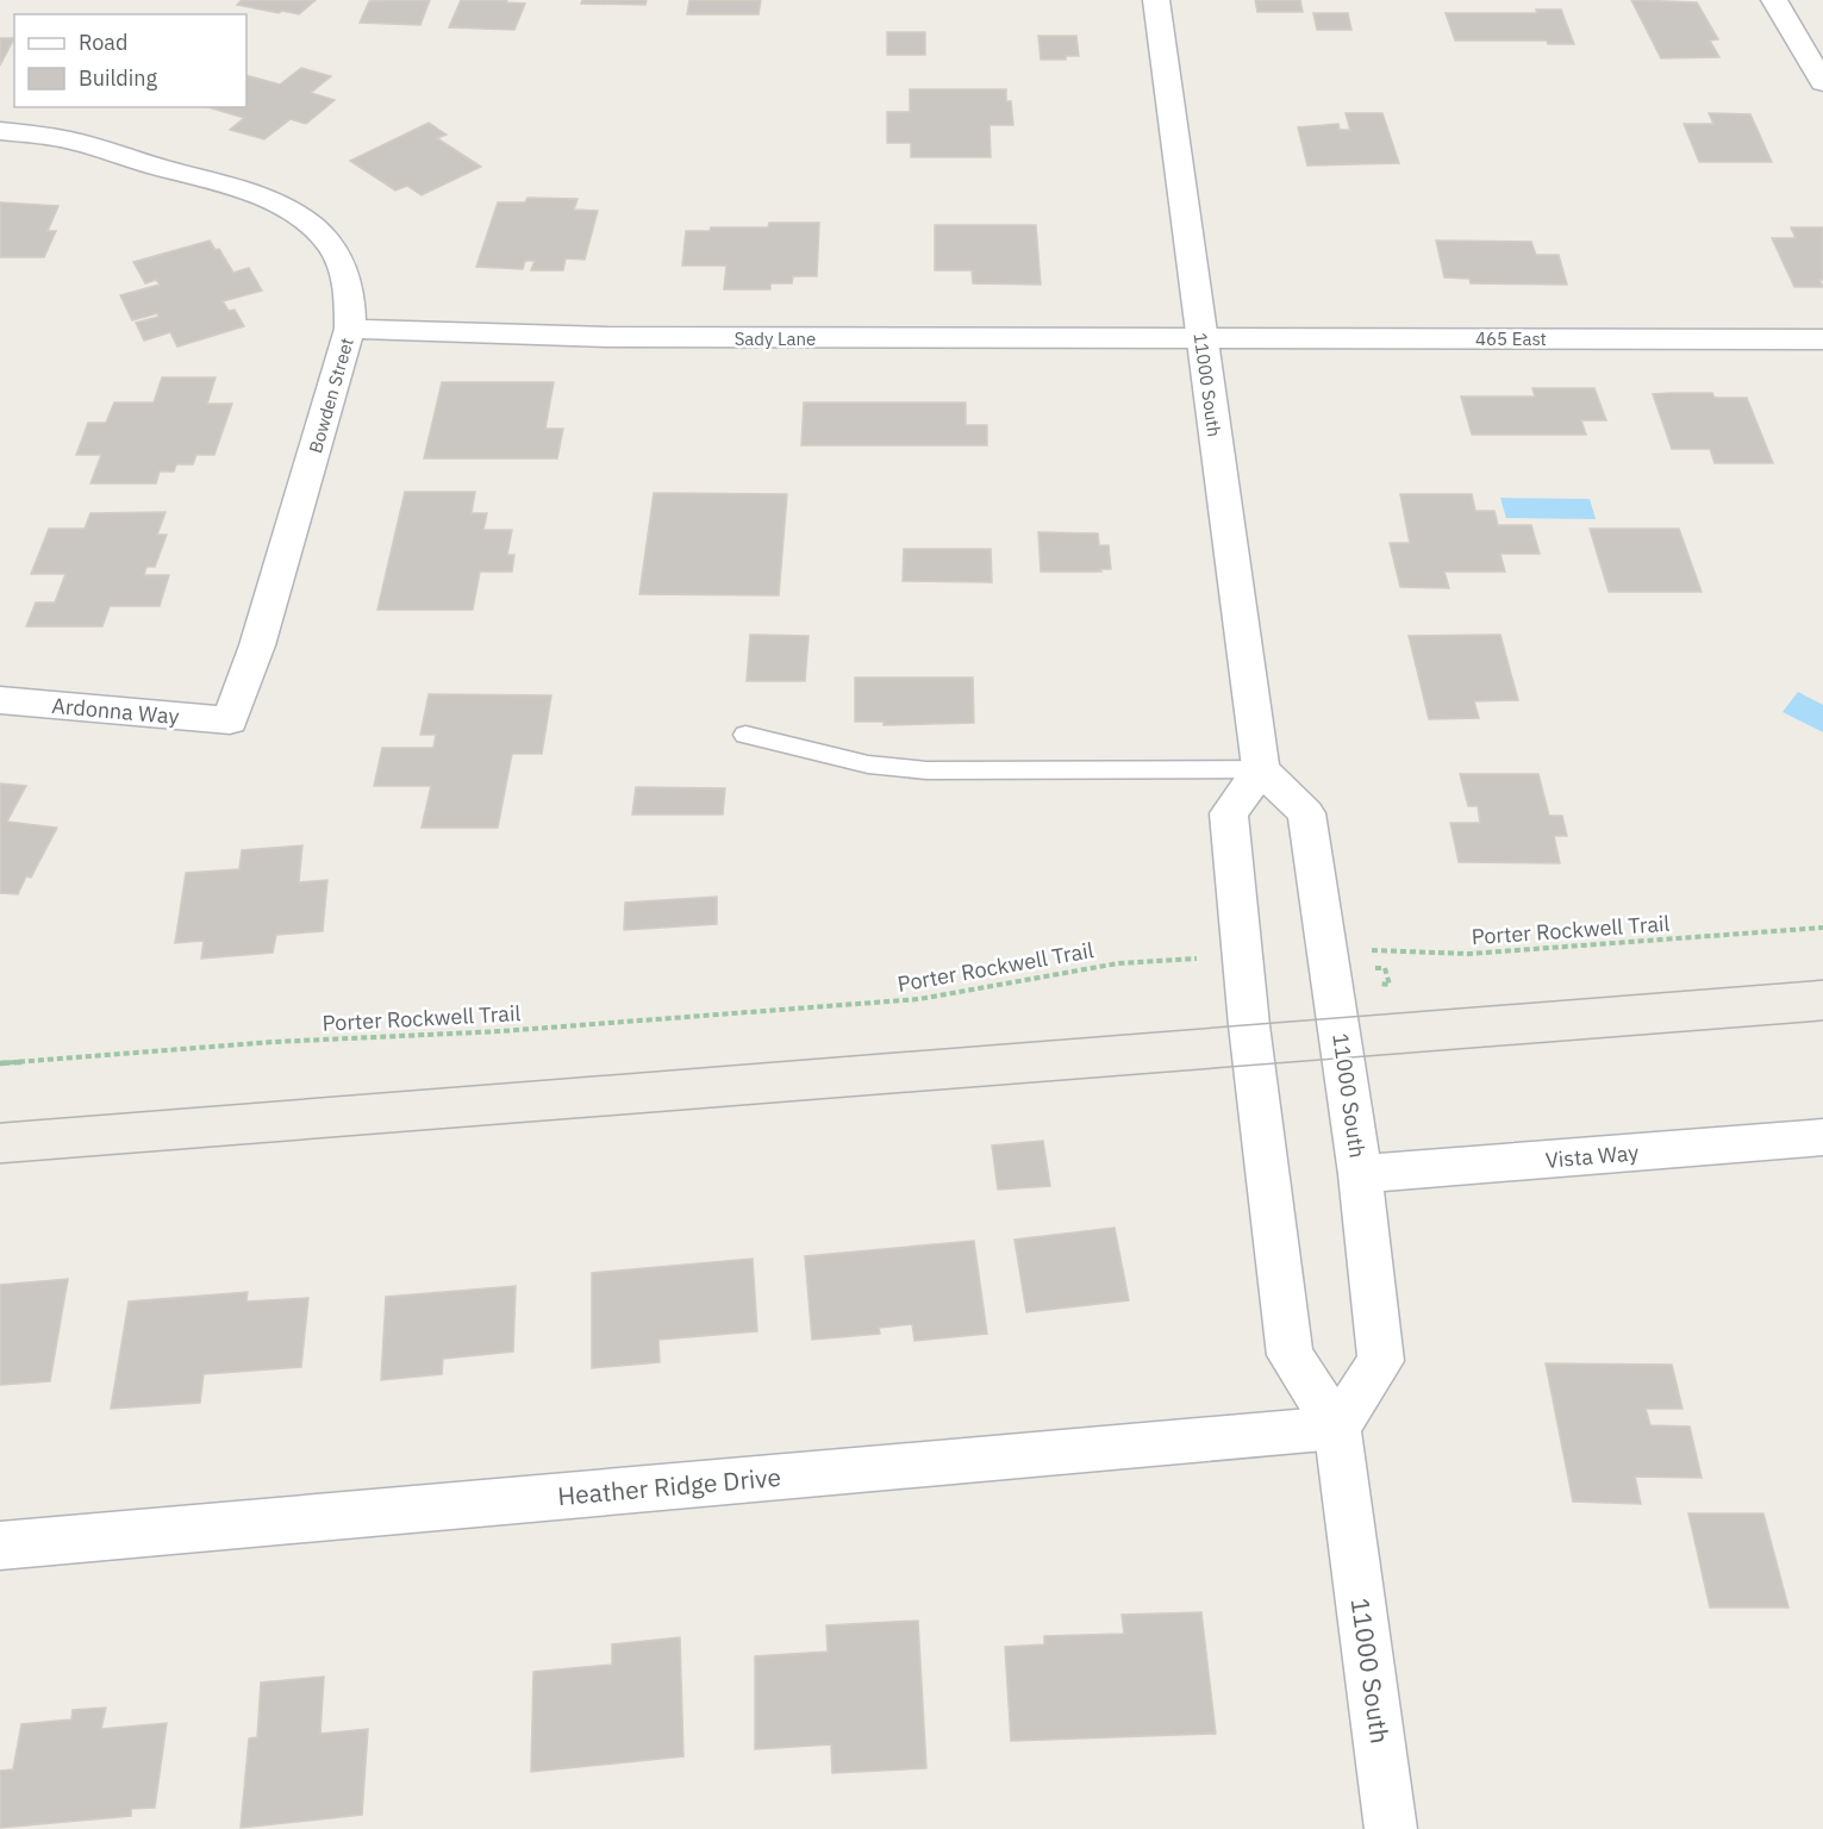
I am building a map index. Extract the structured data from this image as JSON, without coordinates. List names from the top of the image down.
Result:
{
  "streets": {
    "street": [
      "Sady Lane",
      "465 East",
      "11000 South",
      "Bowden Street",
      "Ardonna Way",
      "Vista Way",
      "Heather Ridge Drive"
    ],
    "path": ["Porter Rockwell Trail"]
  },
  "crossings": [
    ["Sady Lane", "465 East"],
    ["Sady Lane", "11000 South"],
    ["Sady Lane", "Bowden Street"],
    ["465 East", "11000 South"],
    ["11000 South", "Porter Rockwell Trail"],
    ["11000 South", "Vista Way"],
    ["11000 South", "Heather Ridge Drive"],
    ["Bowden Street", "Ardonna Way"]
  ],
  "legend": ["Road", "Building"]
}
